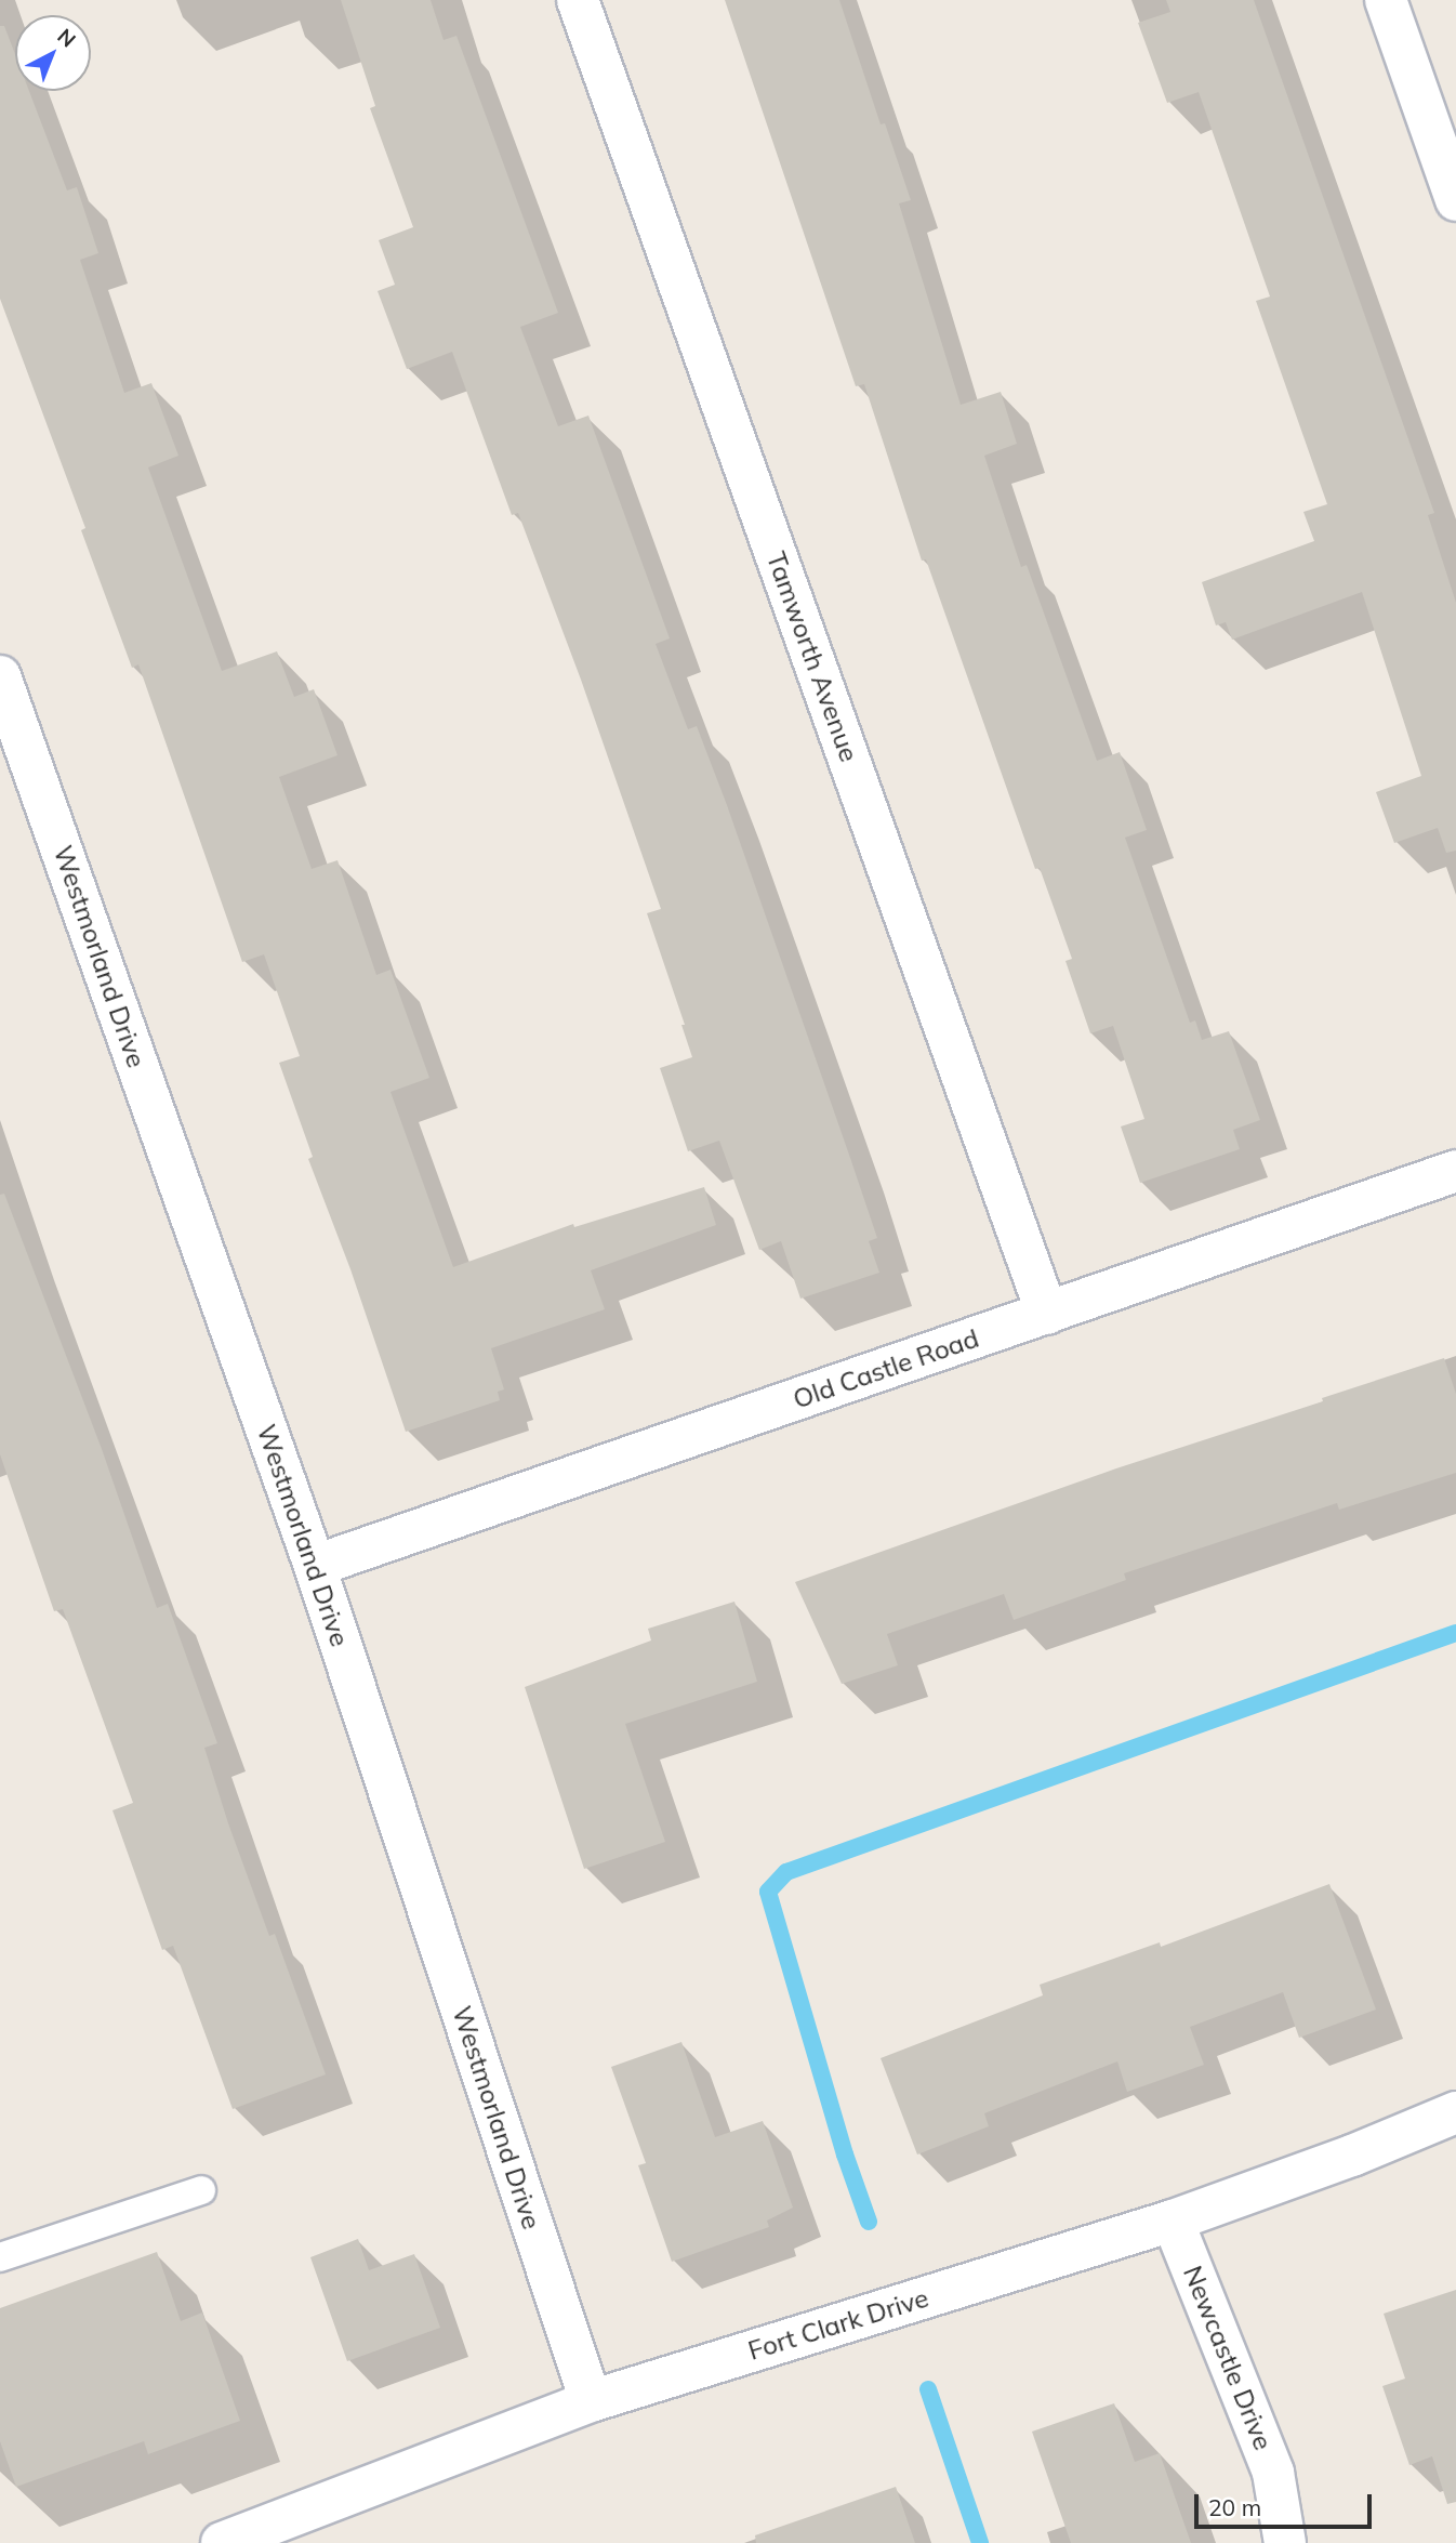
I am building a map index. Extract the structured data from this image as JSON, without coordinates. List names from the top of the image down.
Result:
{
  "streets": {
    "street": [
      "Tamworth Avenue",
      "Westmorland Drive",
      "Old Castle Road",
      "Fort Clark Drive",
      "Newcastle Drive"
    ]
  },
  "crossings": [
    ["Tamworth Avenue", "Old Castle Road"],
    ["Westmorland Drive", "Old Castle Road"],
    ["Westmorland Drive", "Fort Clark Drive"],
    ["Fort Clark Drive", "Newcastle Drive"]
  ],
  "scale_bar": "20 m",
  "north": "top right"
}
